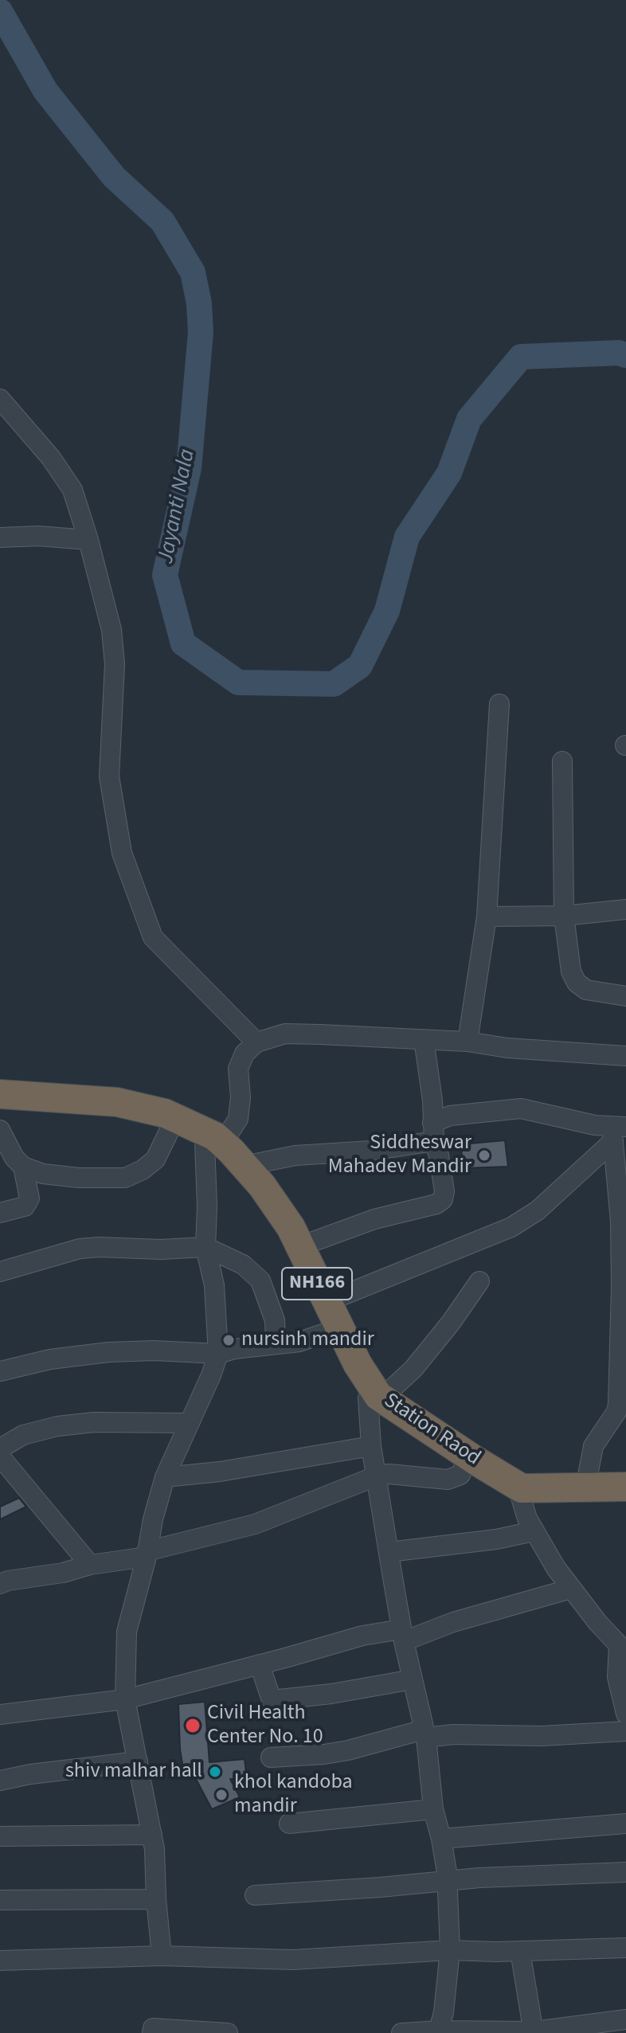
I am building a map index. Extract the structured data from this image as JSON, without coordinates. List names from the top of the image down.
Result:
{
  "streets": {
    "highway": ["NH166", "Station Raod"]
  },
  "crossings": [
    ["NH166", "Station Raod"]
  ],
  "water": ["Jayanti Nala"],
  "places": [
    "Siddheswar Mahadev Mandir",
    "nursinh mandir",
    "Civil Health Center No. 10",
    "shiv malhar hall",
    "khol kandoba mandir"
  ]
}
